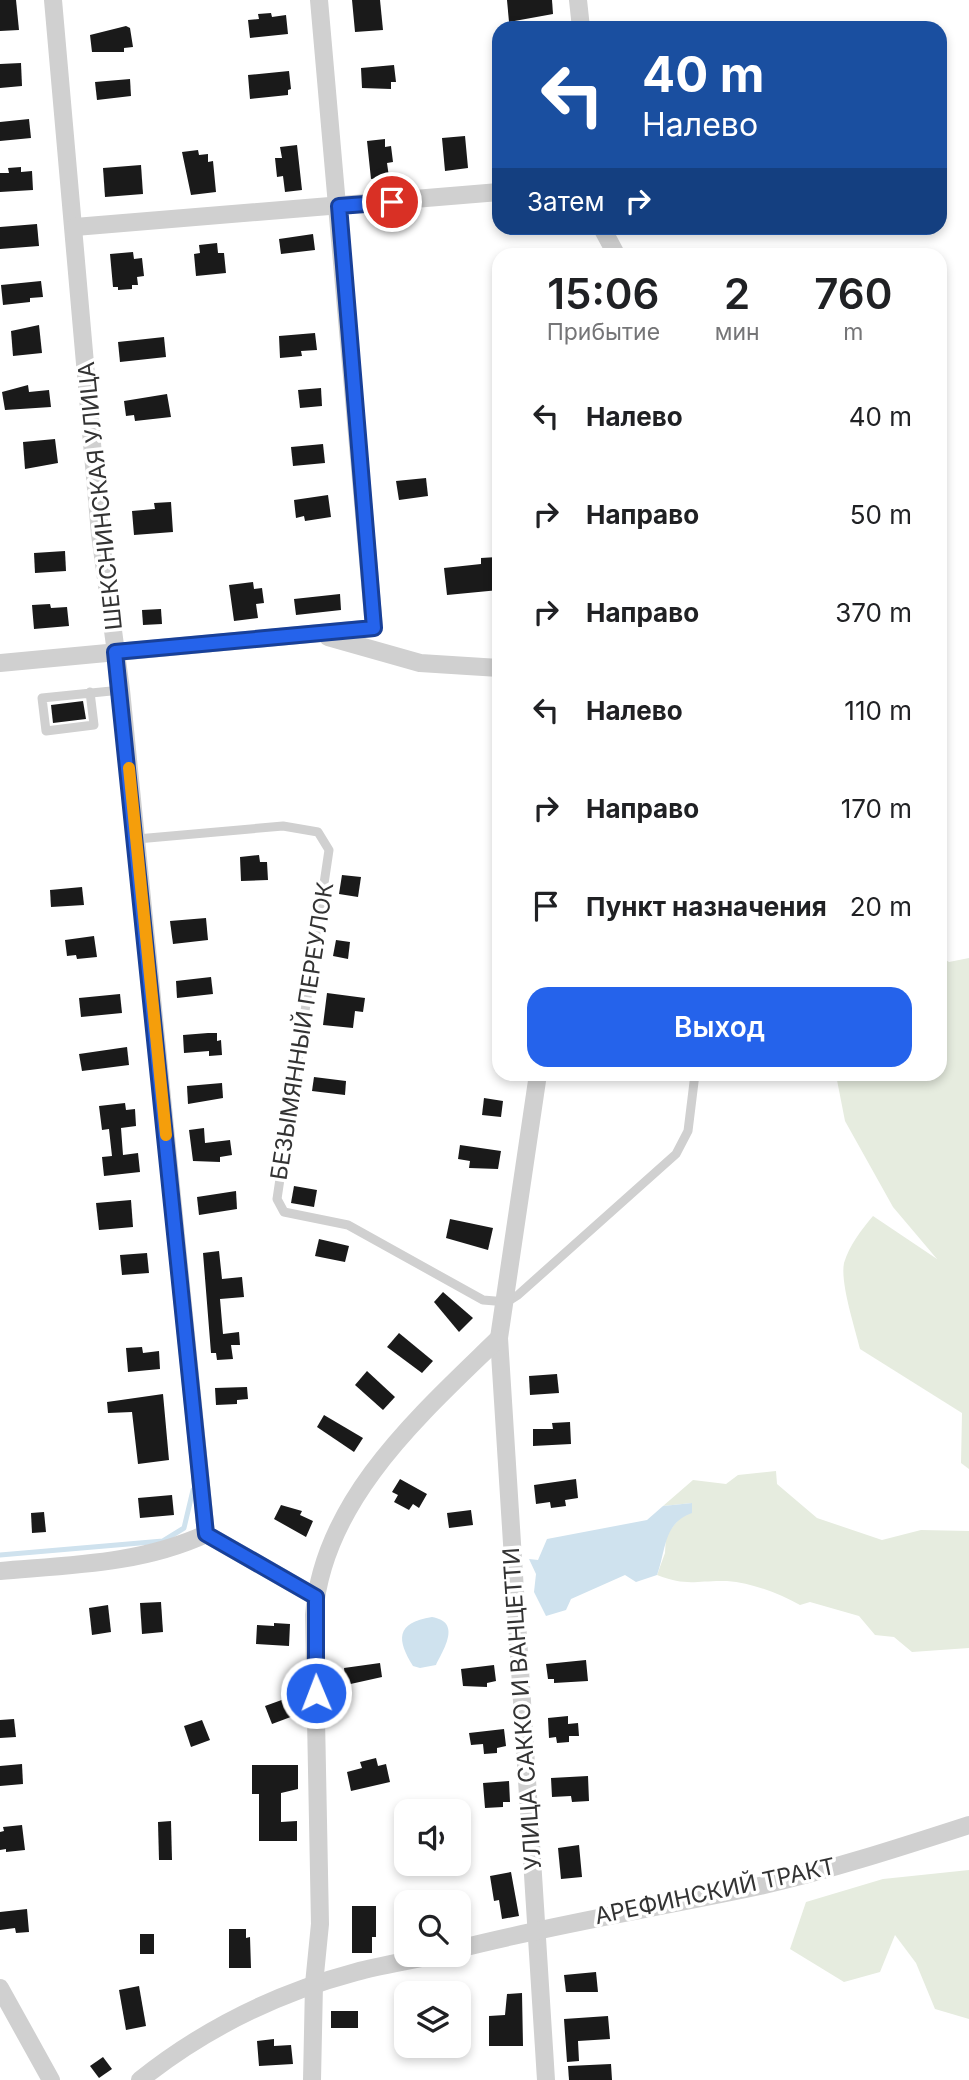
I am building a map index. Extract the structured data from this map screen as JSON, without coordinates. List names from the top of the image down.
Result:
{
  "streets": {
    "street": ["ШЕКСНИНСКАЯ УЛИЦА", "УЛИЦА САККО И ВАНЦЕТТИ", "АРЕФИНСКИЙ ТРАКТ"],
    "lane": ["БЕЗЫМЯННЫЙ ПЕРЕУЛОК"]
  },
  "crossings": [
    ["ШЕКСНИНСКАЯ УЛИЦА", "БЕЗЫМЯННЫЙ ПЕРЕУЛОК"],
    ["УЛИЦА САККО И ВАНЦЕТТИ", "АРЕФИНСКИЙ ТРАКТ"]
  ],
  "page": {
    "turn": ["40 m", "Налево"],
    "then": "Затем",
    "eta": [
      "15:06",
      "Прибытие",
      "2",
      "мин",
      "760",
      "m"
    ],
    "list": [
      {
        "name": "Налево",
        "value": "40 m"
      },
      {
        "name": "Направо",
        "value": "50 m"
      },
      {
        "name": "Направо",
        "value": "370 m"
      },
      {
        "name": "Налево",
        "value": "110 m"
      },
      {
        "name": "Направо",
        "value": "170 m"
      },
      {
        "name": "Пункт назначения",
        "value": "20 m"
      }
    ],
    "buttons": "Выход"
  }
}
